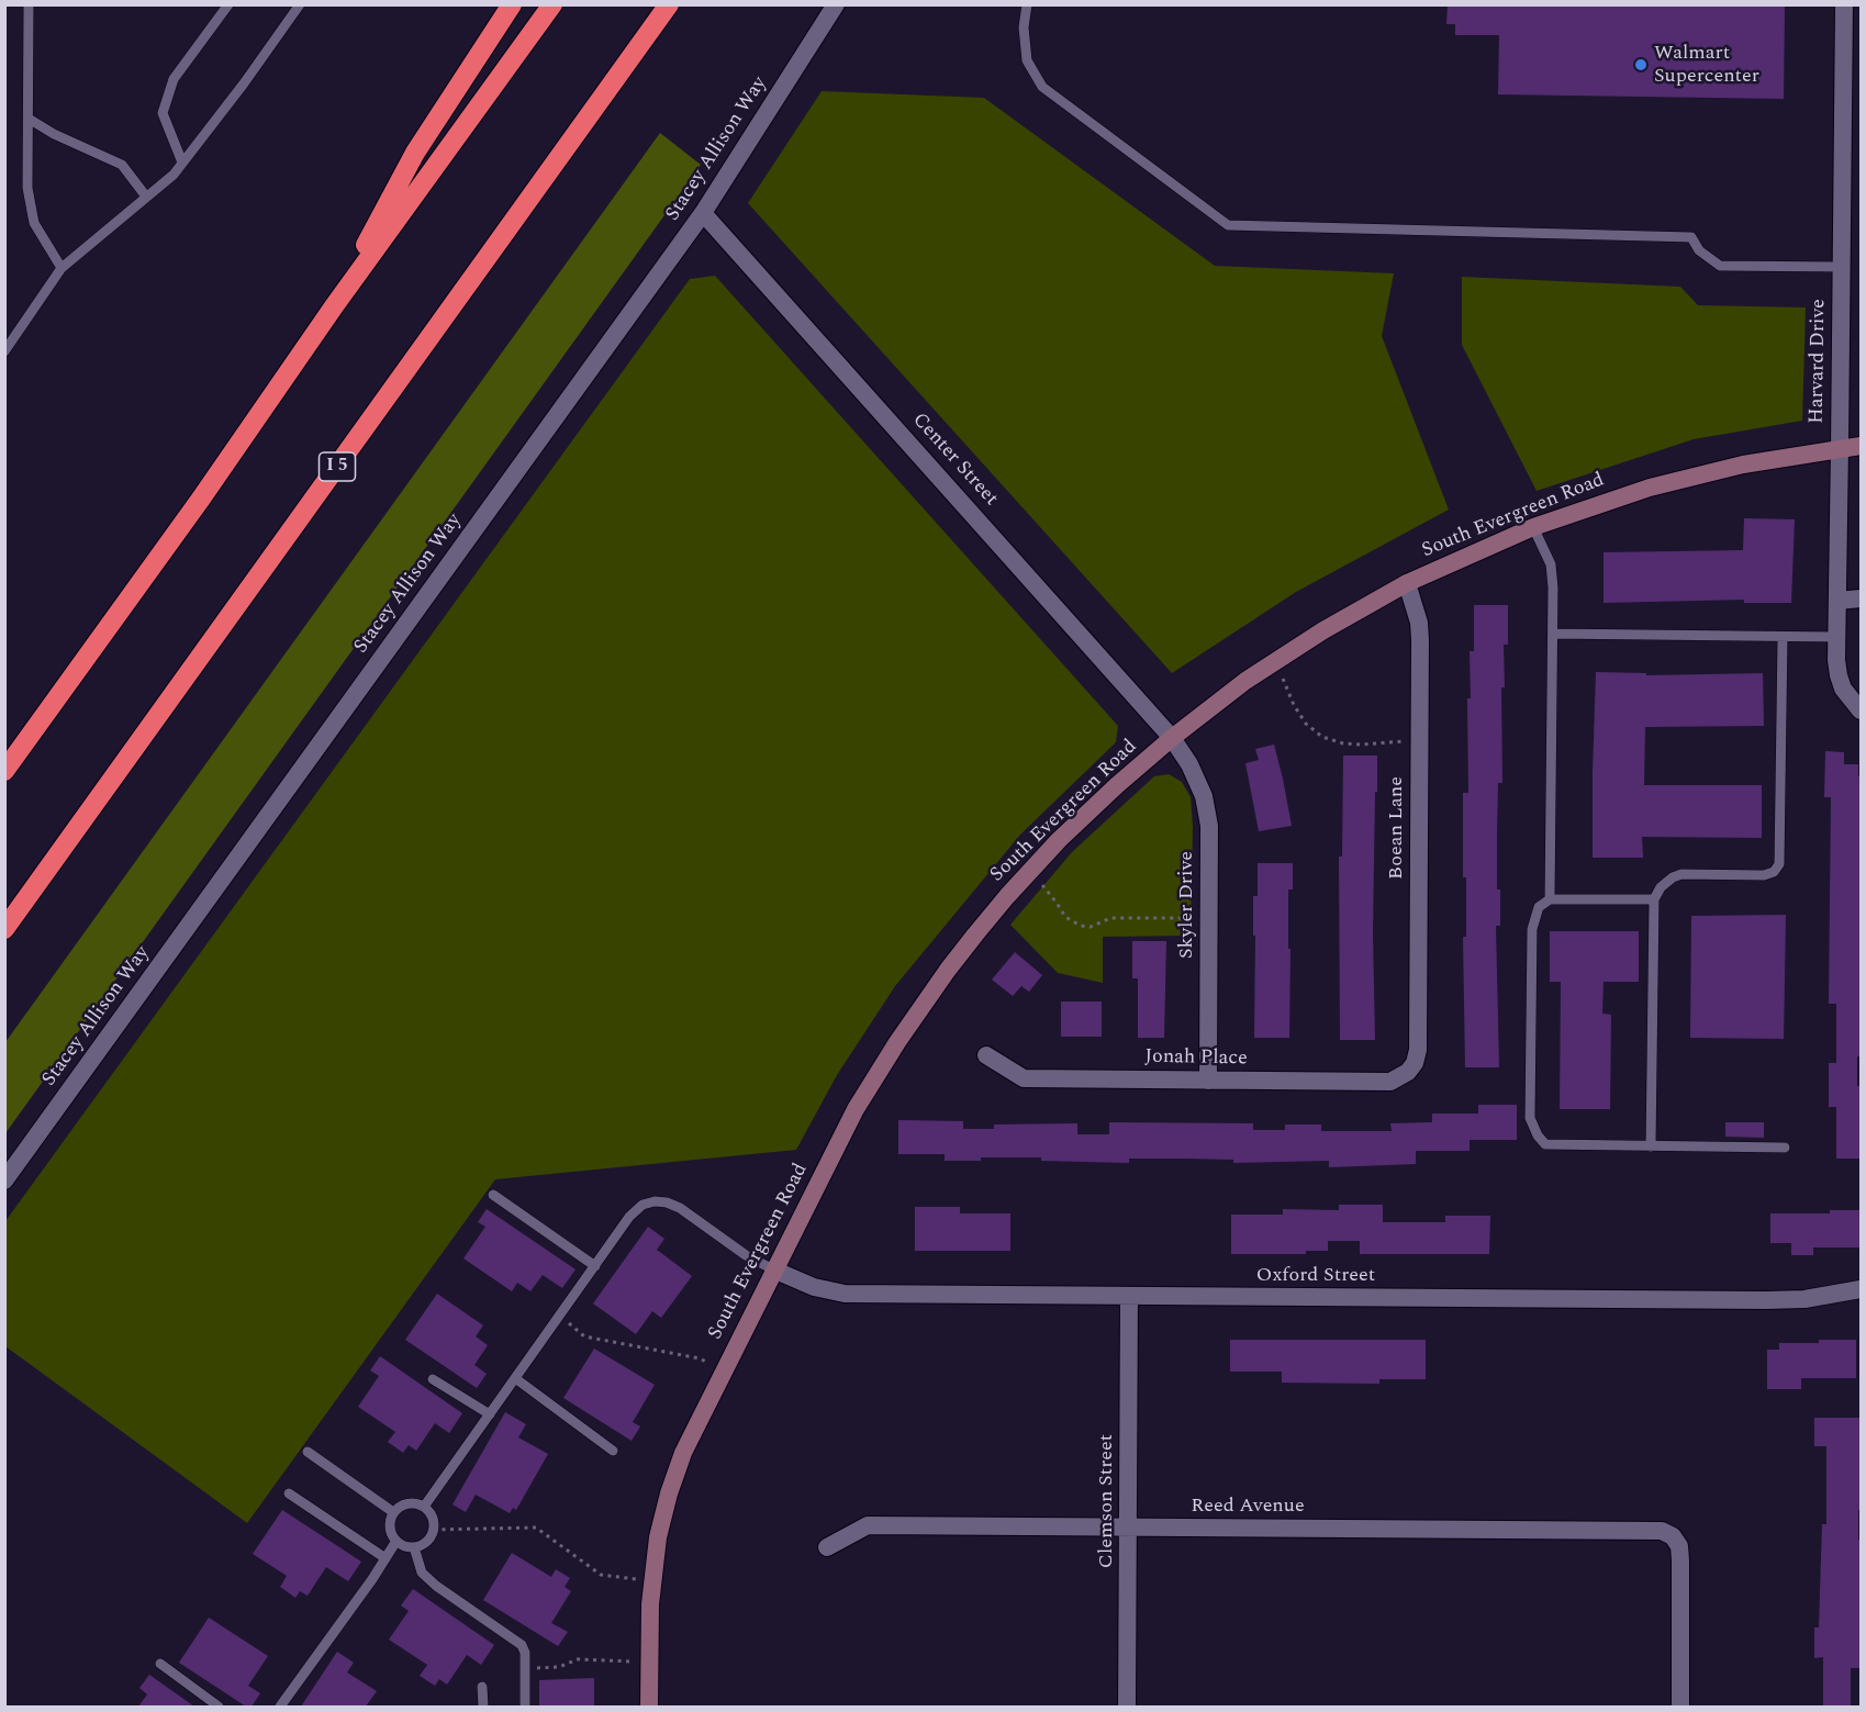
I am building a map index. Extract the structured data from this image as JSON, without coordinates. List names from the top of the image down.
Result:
{
  "streets": {
    "highway": ["I 5"],
    "main road": ["South Evergreen Road"],
    "street": [
      "Stacey Allison Way",
      "Harvard Drive",
      "Center Street",
      "Boean Lane",
      "Skyler Drive",
      "Jonah Place",
      "Oxford Street",
      "Clemson Street",
      "Reed Avenue"
    ]
  },
  "crossings": [
    ["Stacey Allison Way", "Center Street"],
    ["Harvard Drive", "South Evergreen Road"],
    ["Center Street", "South Evergreen Road"],
    ["Center Street", "Skyler Drive"],
    ["South Evergreen Road", "Boean Lane"],
    ["South Evergreen Road", "Skyler Drive"],
    ["South Evergreen Road", "Oxford Street"],
    ["Boean Lane", "Jonah Place"],
    ["Skyler Drive", "Jonah Place"],
    ["Oxford Street", "Clemson Street"],
    ["Clemson Street", "Reed Avenue"]
  ],
  "places": ["Walmart Supercenter"]
}
